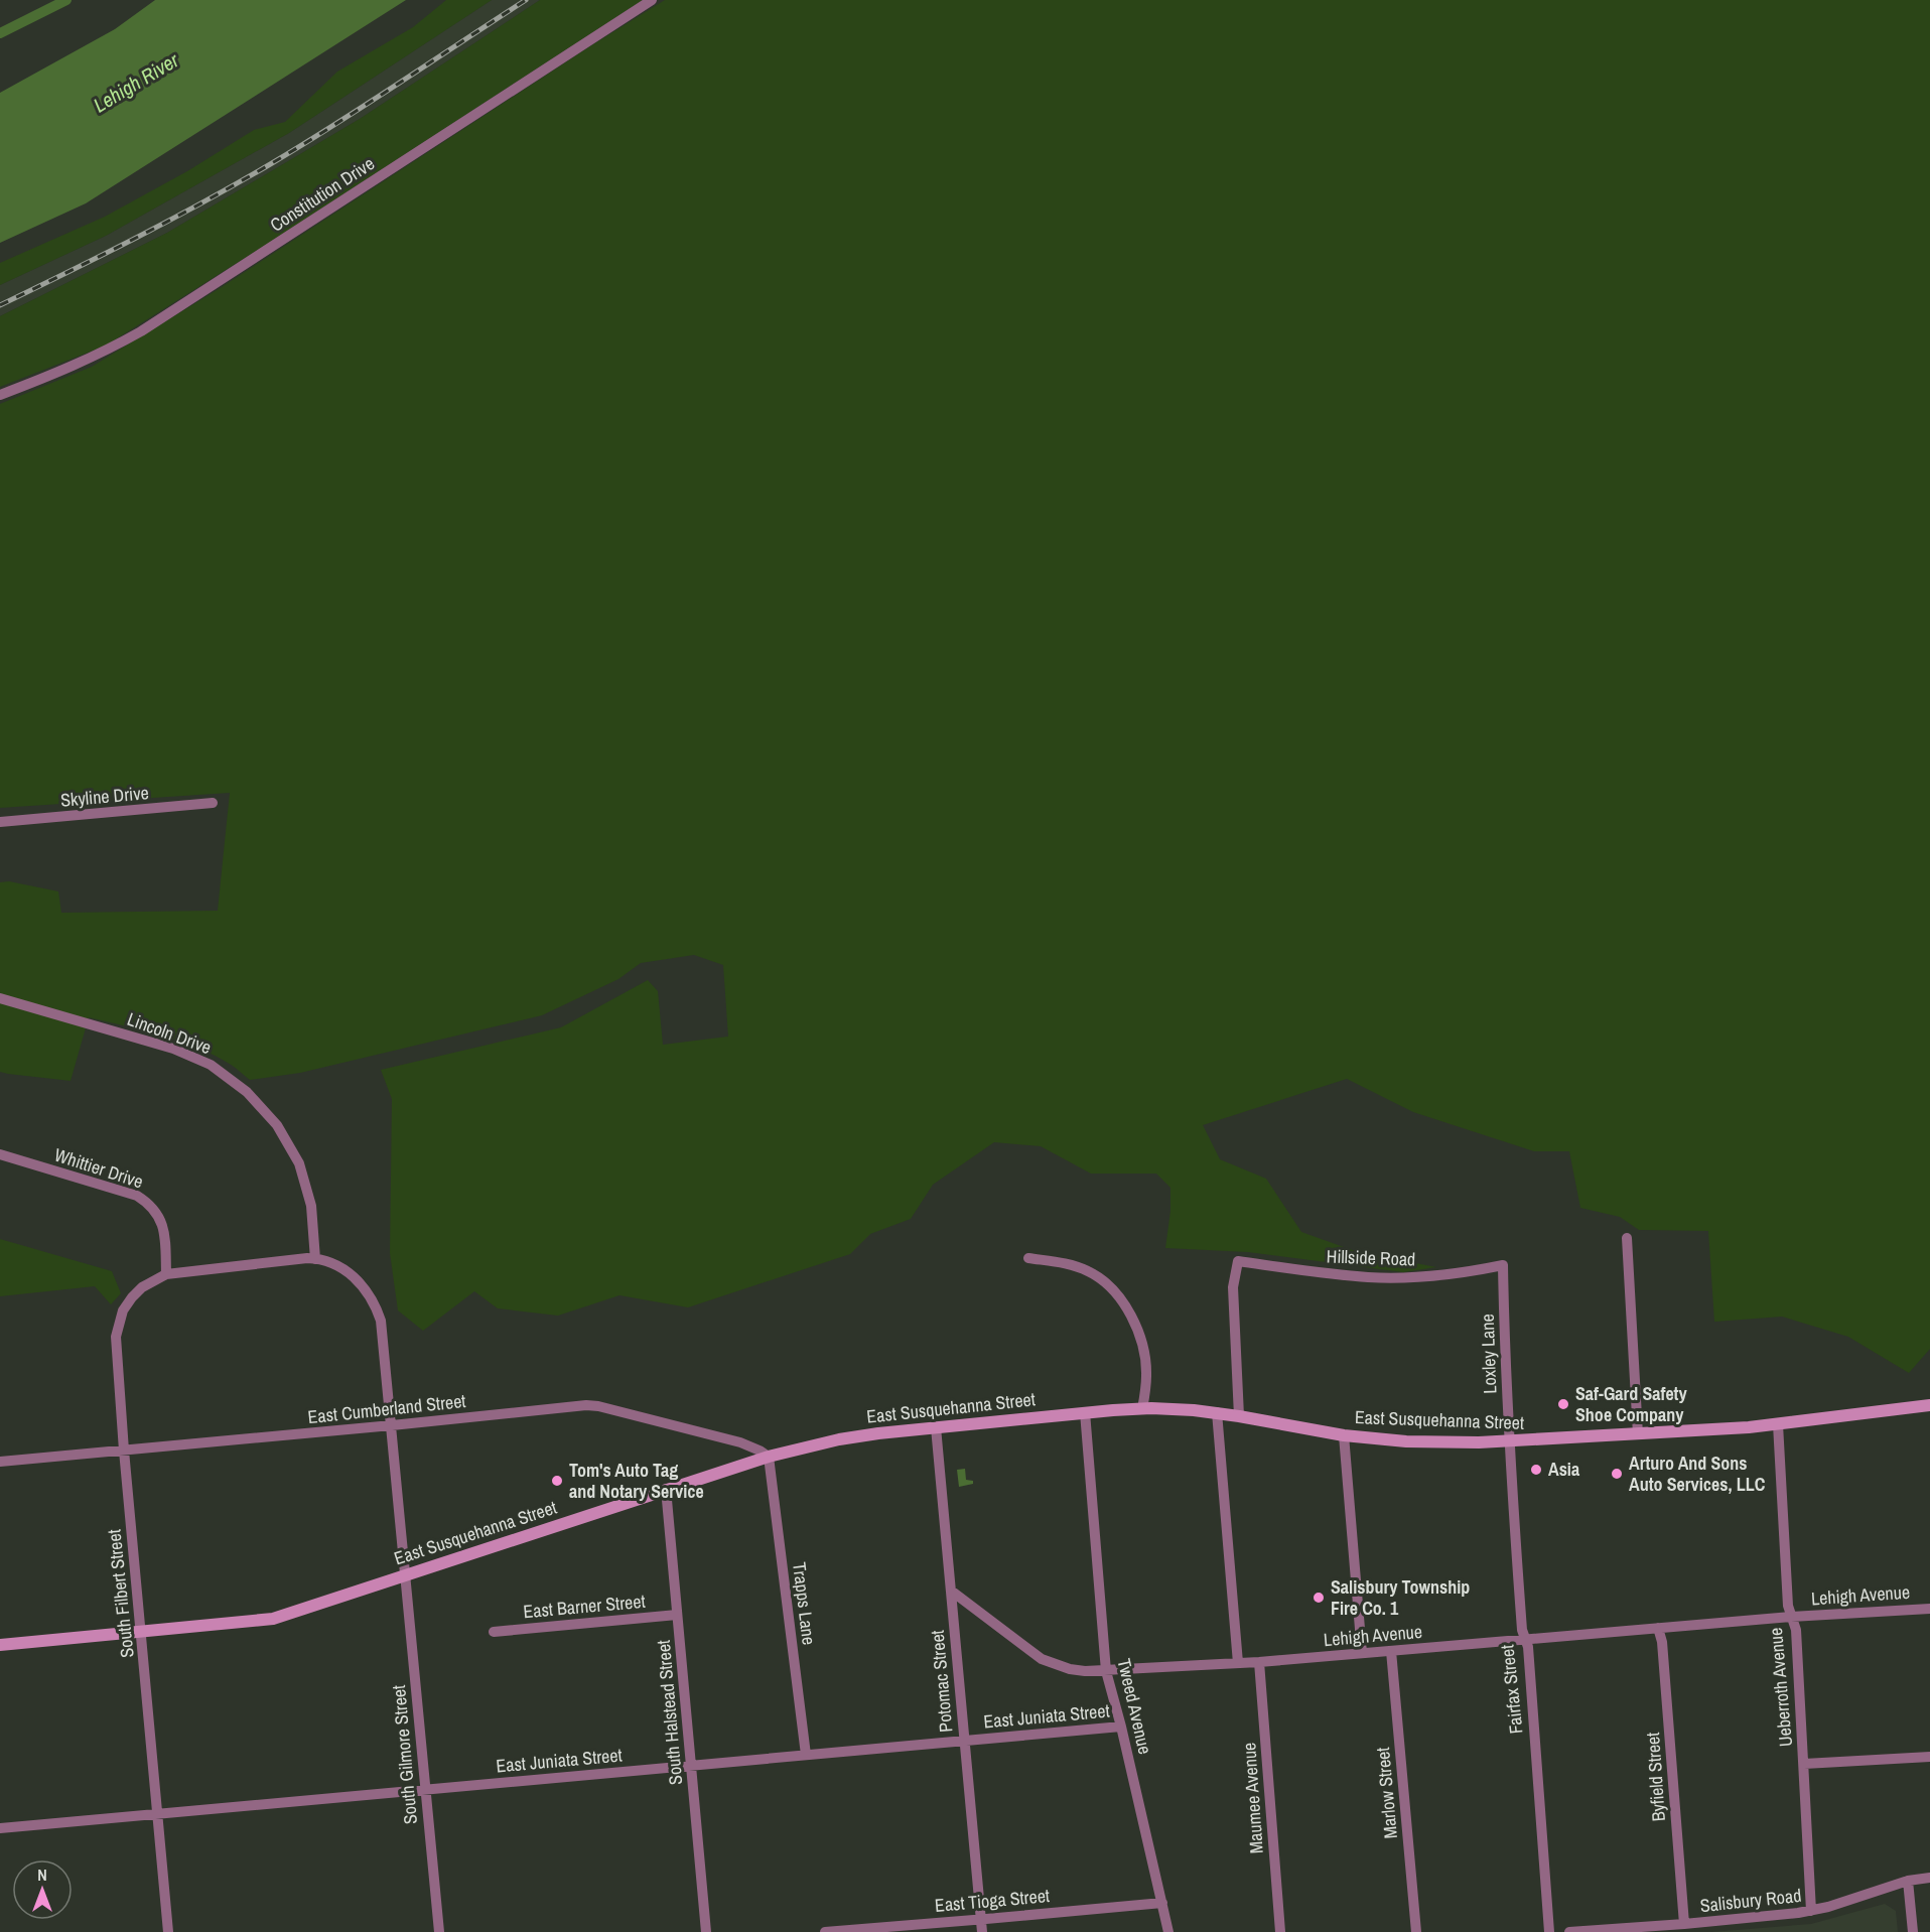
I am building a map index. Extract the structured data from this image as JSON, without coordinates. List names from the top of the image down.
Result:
{
  "streets": {
    "main road": ["East Susquehanna Street"],
    "street": [
      "Constitution Drive",
      "Skyline Drive",
      "Lincoln Drive",
      "Whittier Drive",
      "Hillside Road",
      "Loxley Lane",
      "East Cumberland Street",
      "South Filbert Street",
      "Lehigh Avenue",
      "Trapps Lane",
      "East Barner Street",
      "Potomac Street",
      "Ueberroth Avenue",
      "Fairfax Street",
      "Tweed Avenue",
      "South Halstead Street",
      "East Juniata Street",
      "South Gilmore Street",
      "Byfield Street",
      "Marlow Street",
      "Maumee Avenue",
      "East Tioga Street",
      "Salisbury Road"
    ]
  },
  "crossings": [
    ["Whittier Drive", "South Filbert Street"],
    ["Hillside Road", "Loxley Lane"],
    ["Hillside Road", "East Susquehanna Street"],
    ["Loxley Lane", "East Susquehanna Street"],
    ["Loxley Lane", "Fairfax Street"],
    ["East Susquehanna Street", "East Cumberland Street"],
    ["East Susquehanna Street", "South Filbert Street"],
    ["East Susquehanna Street", "Trapps Lane"],
    ["East Susquehanna Street", "Potomac Street"],
    ["East Susquehanna Street", "Ueberroth Avenue"],
    ["East Susquehanna Street", "Fairfax Street"],
    ["East Susquehanna Street", "Tweed Avenue"],
    ["East Susquehanna Street", "South Halstead Street"],
    ["East Susquehanna Street", "South Gilmore Street"],
    ["East Cumberland Street", "South Filbert Street"],
    ["East Cumberland Street", "Trapps Lane"],
    ["East Cumberland Street", "South Gilmore Street"],
    ["South Filbert Street", "East Juniata Street"],
    ["Lehigh Avenue", "Potomac Street"],
    ["Lehigh Avenue", "Ueberroth Avenue"],
    ["Lehigh Avenue", "Fairfax Street"],
    ["Lehigh Avenue", "Tweed Avenue"],
    ["Lehigh Avenue", "Byfield Street"],
    ["Lehigh Avenue", "Marlow Street"],
    ["Lehigh Avenue", "Maumee Avenue"],
    ["Trapps Lane", "East Juniata Street"],
    ["East Barner Street", "South Halstead Street"],
    ["Potomac Street", "East Juniata Street"],
    ["Potomac Street", "East Tioga Street"],
    ["Ueberroth Avenue", "Salisbury Road"],
    ["Tweed Avenue", "East Juniata Street"],
    ["Tweed Avenue", "East Tioga Street"],
    ["South Halstead Street", "East Juniata Street"],
    ["East Juniata Street", "South Gilmore Street"],
    ["Byfield Street", "Salisbury Road"]
  ],
  "water": ["Lehigh River"],
  "places": [
    "Saf-Gard Safety Shoe Company",
    "Asia",
    "Arturo And Sons Auto Services, LLC",
    "Tom's Auto Tag and Notary Service",
    "Salisbury Township Fire Co. 1"
  ],
  "north": "top"
}
